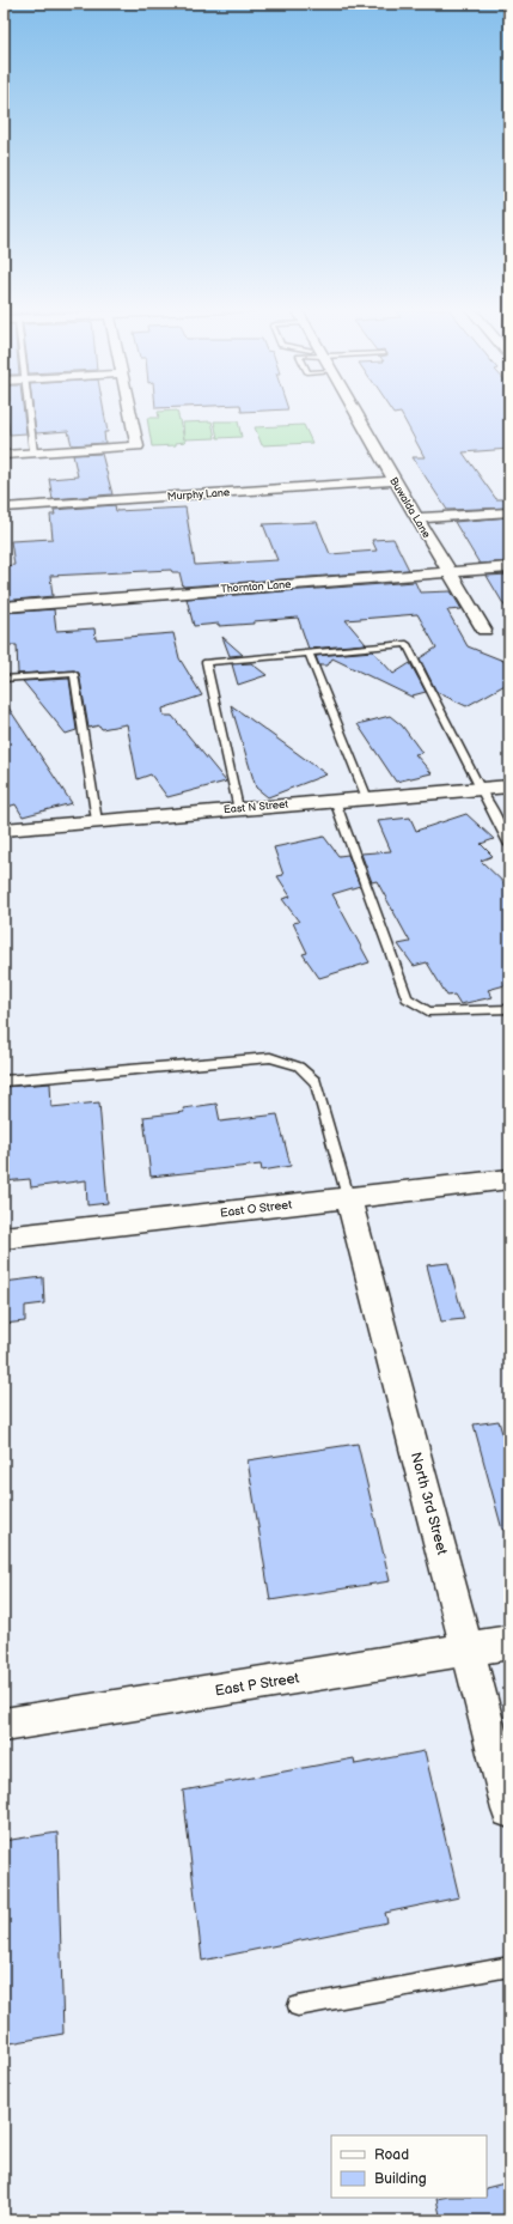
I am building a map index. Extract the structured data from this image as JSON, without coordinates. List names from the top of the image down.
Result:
{
  "streets": {
    "street": [
      "Murphy Lane",
      "Buwalda Lane",
      "Thornton Lane",
      "East N Street",
      "East O Street",
      "North 3rd Street",
      "East P Street"
    ]
  },
  "crossings": [
    ["Murphy Lane", "Buwalda Lane"],
    ["Buwalda Lane", "Thornton Lane"],
    ["East O Street", "North 3rd Street"],
    ["North 3rd Street", "East P Street"]
  ],
  "legend": ["Road", "Building"]
}
